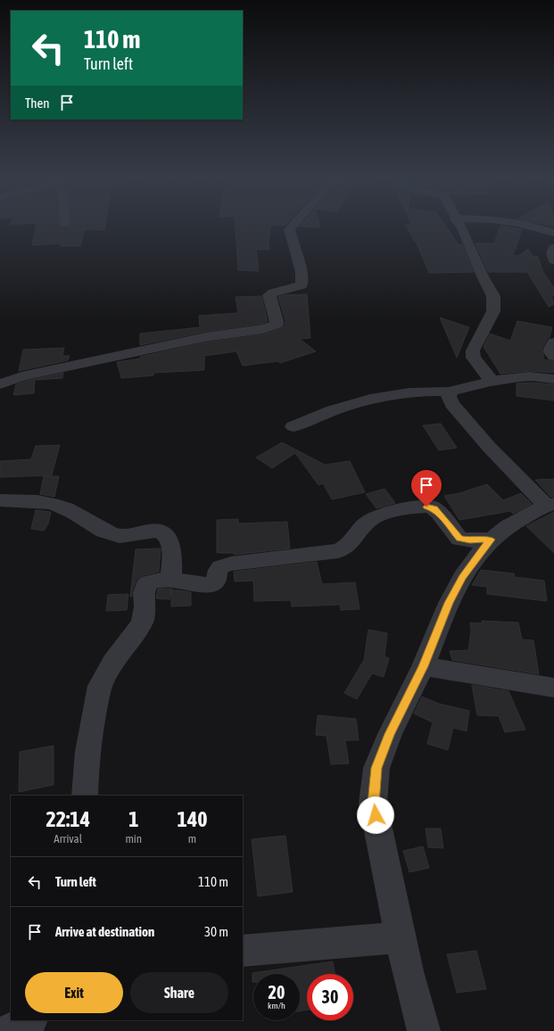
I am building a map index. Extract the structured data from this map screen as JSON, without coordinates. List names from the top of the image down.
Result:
{
  "page": {
    "turn": ["110 m", "Turn left"],
    "then": "Then",
    "eta": [
      "22:14",
      "Arrival",
      "1",
      "min",
      "140",
      "m"
    ],
    "list": [
      {
        "name": "Turn left",
        "value": "110 m"
      },
      {
        "name": "Arrive at destination",
        "value": "30 m"
      }
    ],
    "buttons": ["Exit", "Share"],
    "speed": "20 km/h",
    "limit": "30"
  }
}
